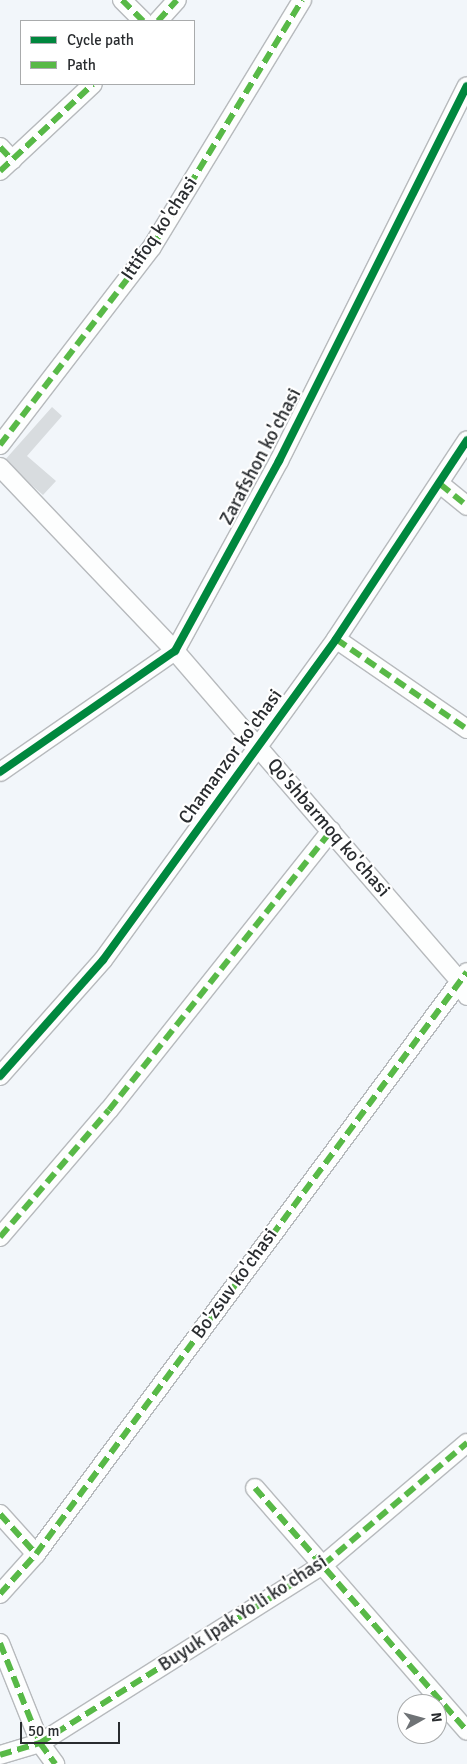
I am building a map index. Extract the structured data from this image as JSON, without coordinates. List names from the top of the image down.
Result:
{
  "streets": {
    "street": [
      "Ittifoq ko'chasi",
      "Zarafshon ko'chasi",
      "Chamanzor ko'chasi",
      "Qo'shbarmoq ko'chasi",
      "Bo'zsuv ko'chasi",
      "Buyuk Ipak Yo'li ko'chasi"
    ]
  },
  "crossings": [
    ["Zarafshon ko'chasi", "Qo'shbarmoq ko'chasi"],
    ["Chamanzor ko'chasi", "Qo'shbarmoq ko'chasi"],
    ["Qo'shbarmoq ko'chasi", "Bo'zsuv ko'chasi"]
  ],
  "legend": ["Cycle path", "Path"],
  "scale_bar": "50 m",
  "north": "right"
}
